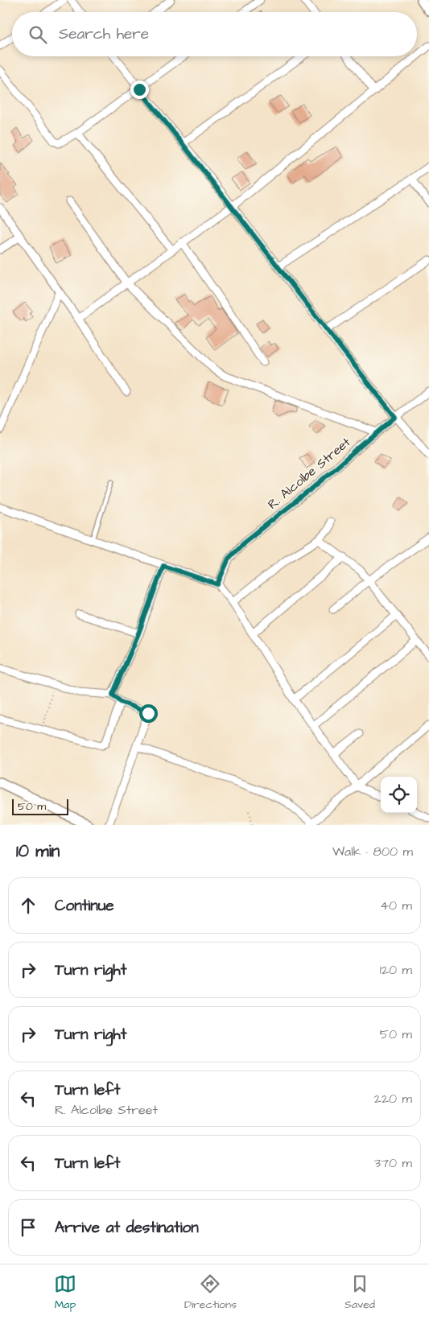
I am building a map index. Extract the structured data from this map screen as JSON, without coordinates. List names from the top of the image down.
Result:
{
  "streets": {
    "street": ["R. Alcolbe Street"]
  },
  "scale_bar": "50 m",
  "page": {
    "search": "Search here",
    "scale": "50 m",
    "heading": ["10 min", "Walk · 800 m"],
    "list": [
      ["Continue", "40 m"],
      ["Turn right", "120 m"],
      ["Turn right", "50 m"],
      ["Turn left", "R. Alcolbe Street", "220 m"],
      ["Turn left", "370 m"],
      "Arrive at destination"
    ],
    "nav": ["Map", "Directions", "Saved"]
  }
}
